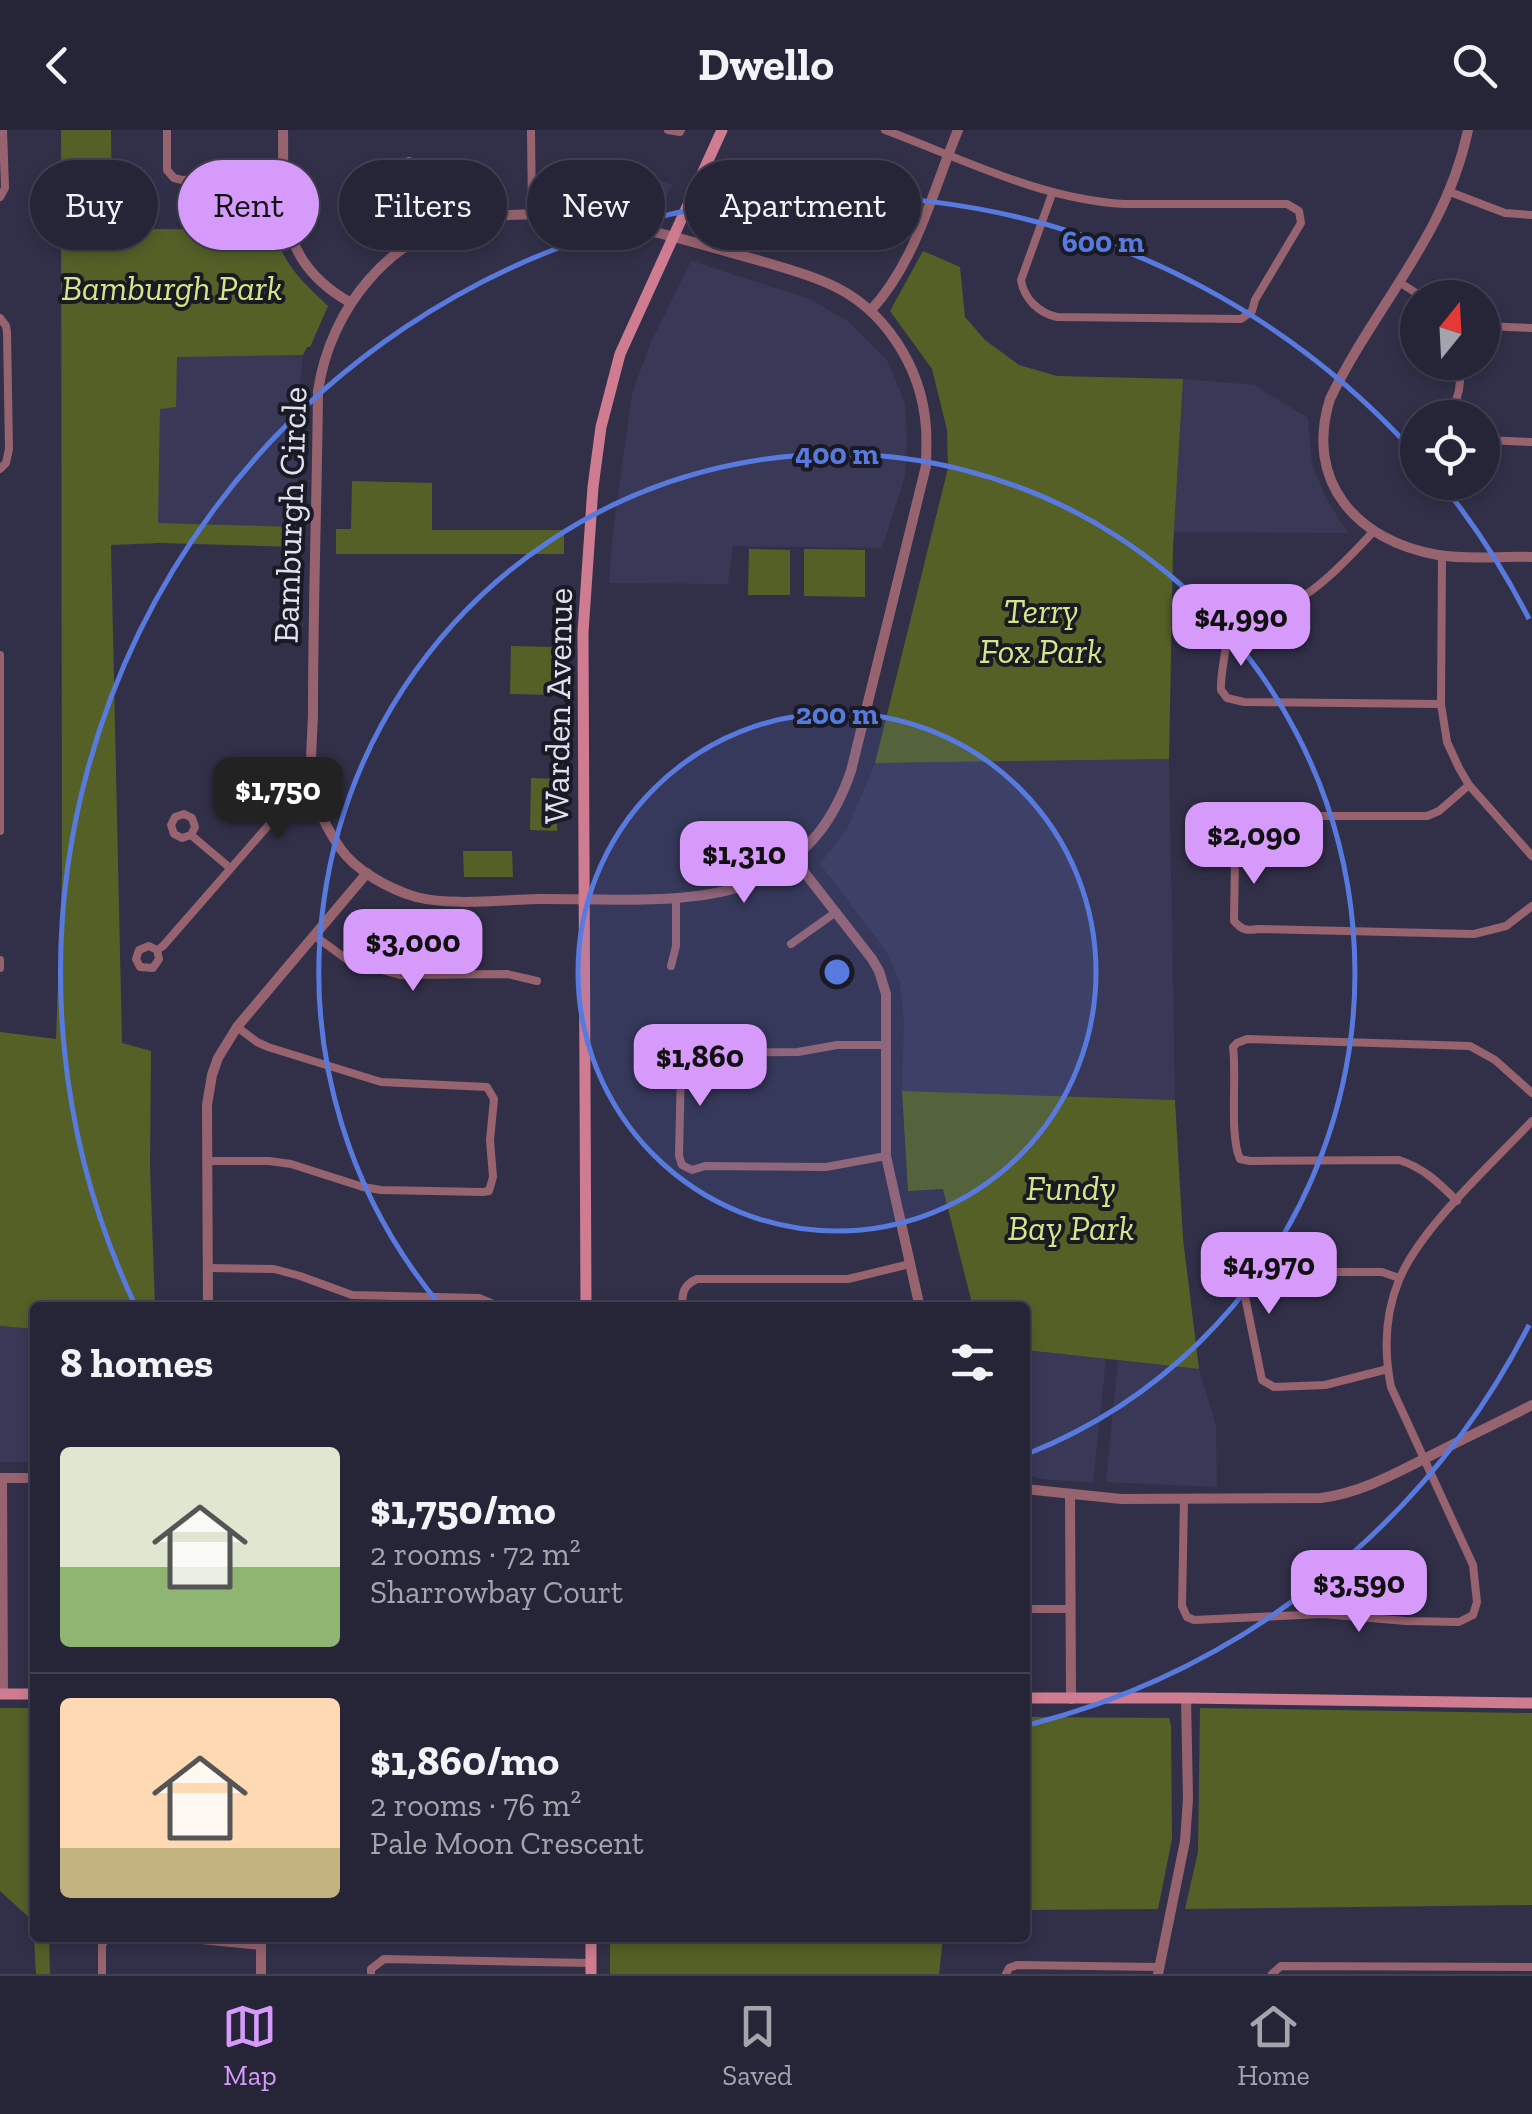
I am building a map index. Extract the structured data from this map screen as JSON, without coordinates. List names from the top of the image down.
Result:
{
  "streets": {
    "main road": ["Warden Avenue"],
    "street": ["Bamburgh Circle"]
  },
  "crossings": [
    ["Bamburgh Circle", "Warden Avenue"]
  ],
  "parks": ["Bamburgh Park", "Terry Fox Park", "Fundy Bay Park"],
  "north": "top",
  "page": {
    "header": "Dwello",
    "chip": [
      "Buy",
      "Rent",
      "Filters",
      "New",
      "Apartment"
    ],
    "price": [
      "$4,990",
      "$1,750",
      "$2,090",
      "$1,310",
      "$3,000",
      "$1,860",
      "$4,970",
      "$3,590"
    ],
    "heading": "8 homes",
    "list": [
      {
        "name": "$1,750/mo",
        "note": "2 rooms · 72 m² · Sharrowbay Court"
      },
      {
        "name": "$1,860/mo",
        "note": "2 rooms · 76 m² · Pale Moon Crescent"
      }
    ],
    "tabs": ["Map", "Saved", "Home"]
  },
  "rings": ["600 m", "400 m", "200 m"]
}
